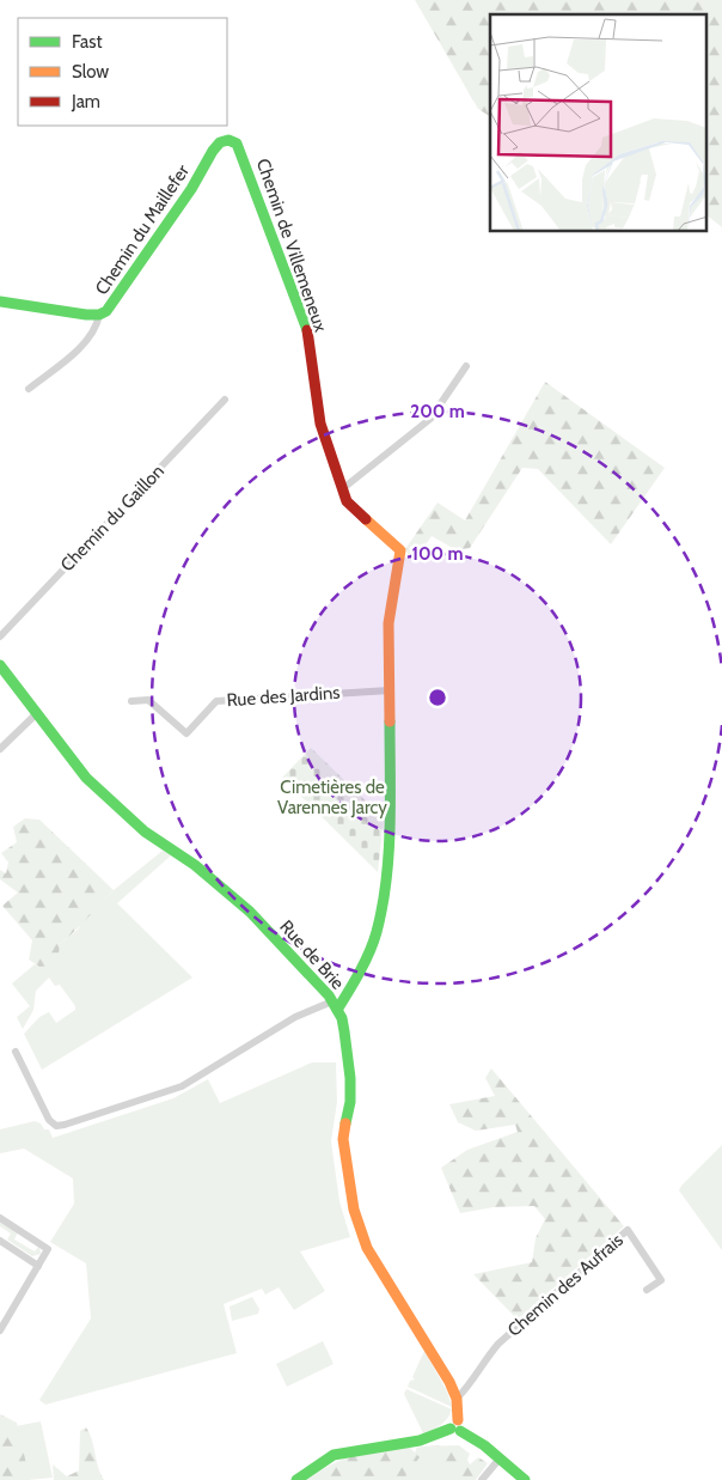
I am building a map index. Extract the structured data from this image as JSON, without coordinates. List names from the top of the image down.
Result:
{
  "streets": {
    "street": [
      "Chemin du Maillefer",
      "Chemin de Villemeneux",
      "Chemin du Gaillon",
      "Rue des Jardins",
      "Rue de Brie",
      "Chemin des Aufrais"
    ]
  },
  "crossings": [
    ["Chemin du Maillefer", "Chemin de Villemeneux"],
    ["Chemin de Villemeneux", "Rue des Jardins"],
    ["Chemin de Villemeneux", "Rue de Brie"],
    ["Rue de Brie", "Chemin des Aufrais"]
  ],
  "parks": ["Cimetières de Varennes Jarcy"],
  "legend": ["Fast", "Slow", "Jam"],
  "rings": ["200 m", "100 m"]
}
